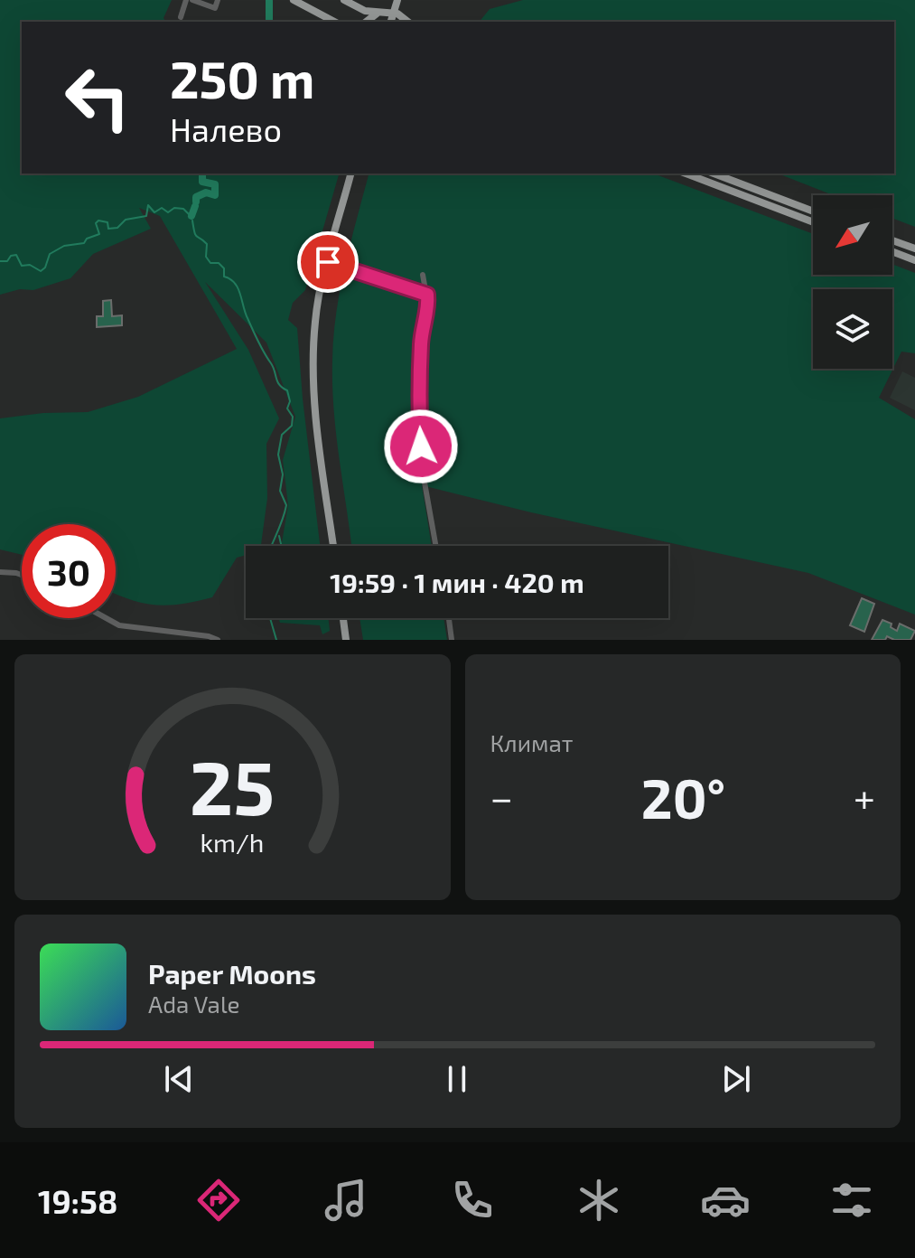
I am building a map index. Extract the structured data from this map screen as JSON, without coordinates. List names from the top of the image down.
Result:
{
  "north": "bottom left",
  "page": {
    "turn": ["250 m", "Налево"],
    "limit": "30",
    "trip": "19:59 · 1 мин · 420 m",
    "tile": "Климат",
    "heat": ["−", "20°", "+"],
    "song": ["Paper Moons", "Ada Vale"],
    "tabs": "19:58",
    "gauge": ["25", "km/h"]
  }
}
